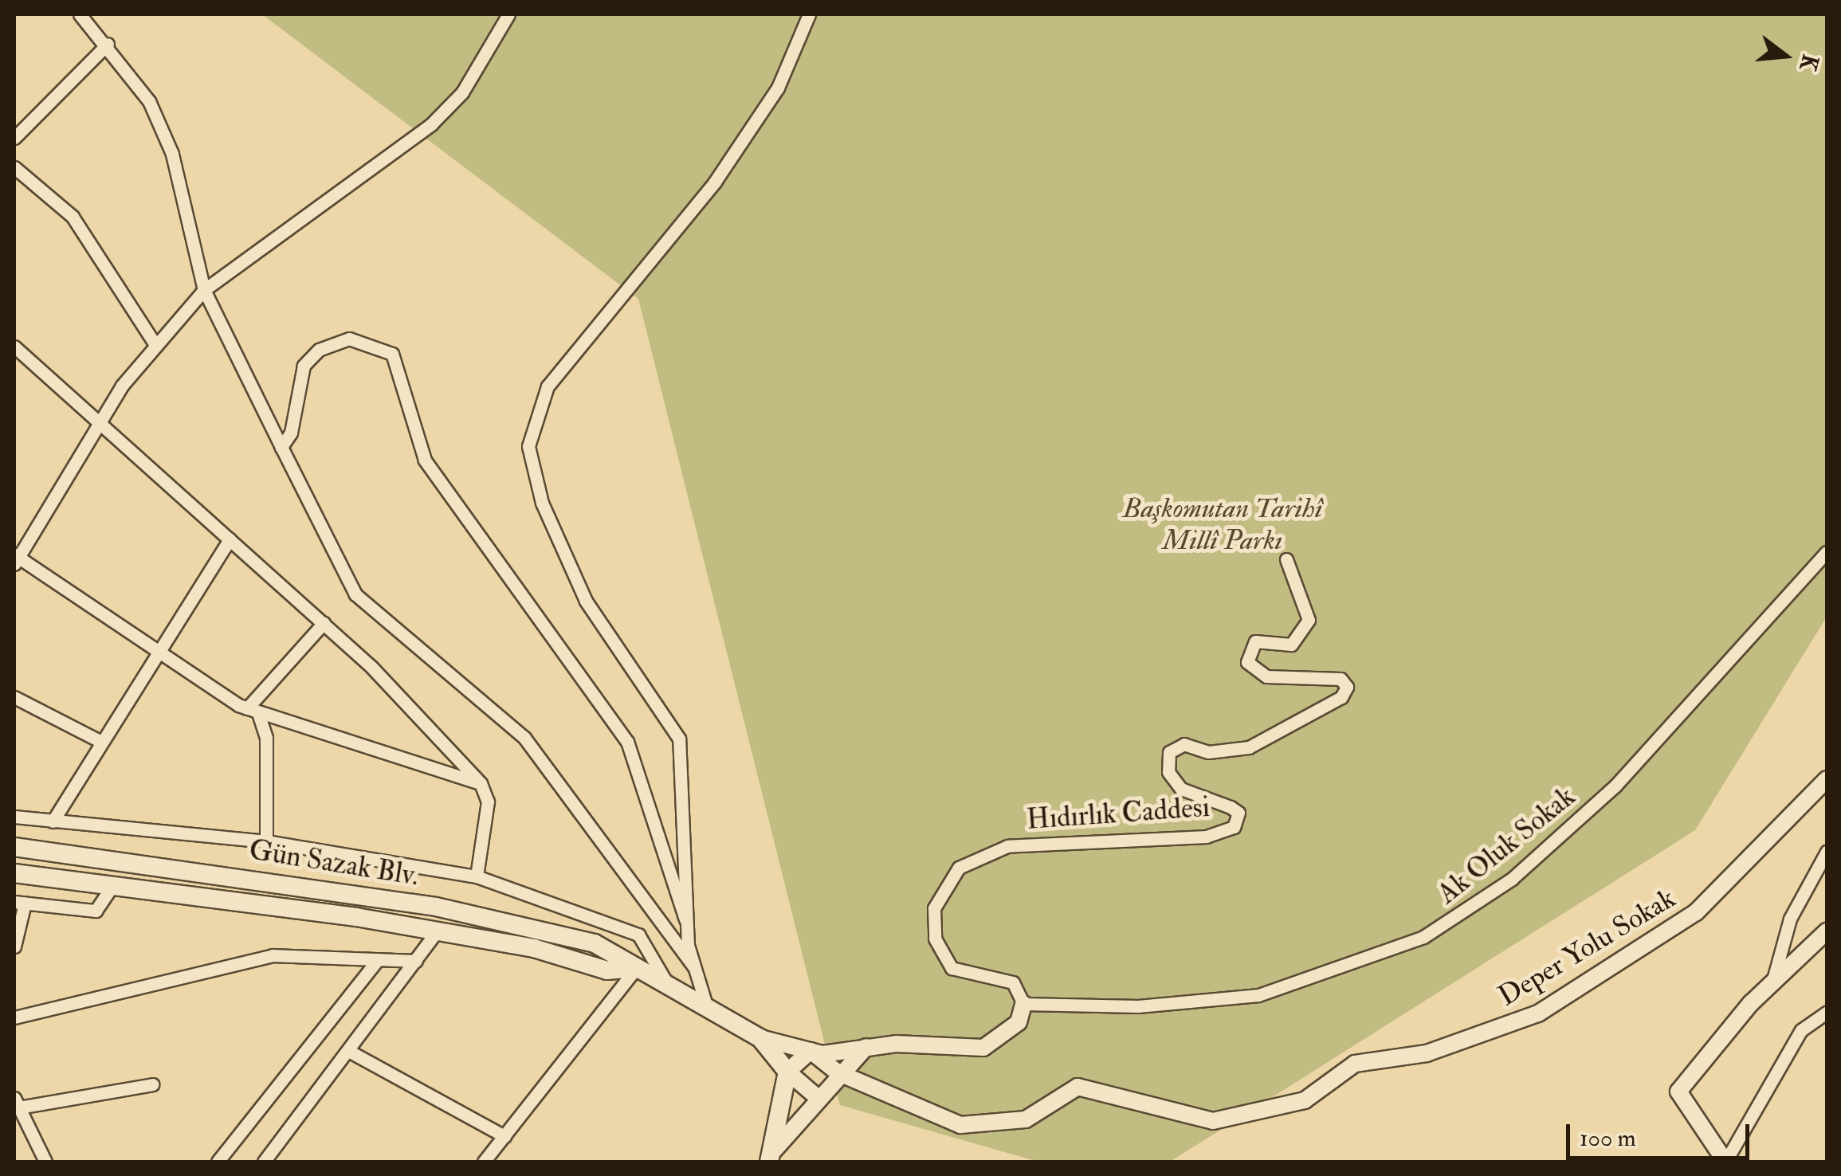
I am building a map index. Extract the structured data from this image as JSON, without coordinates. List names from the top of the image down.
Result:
{
  "streets": {
    "main road": ["Gün Sazak Blv."],
    "street": ["Hıdırlık Caddesi", "Ak Oluk Sokak", "Deper Yolu Sokak"]
  },
  "crossings": [
    ["Hıdırlık Caddesi", "Ak Oluk Sokak"]
  ],
  "parks": ["Başkomutan Tarihî Millî Parkı"],
  "scale_bar": "100 m",
  "north": "right"
}
